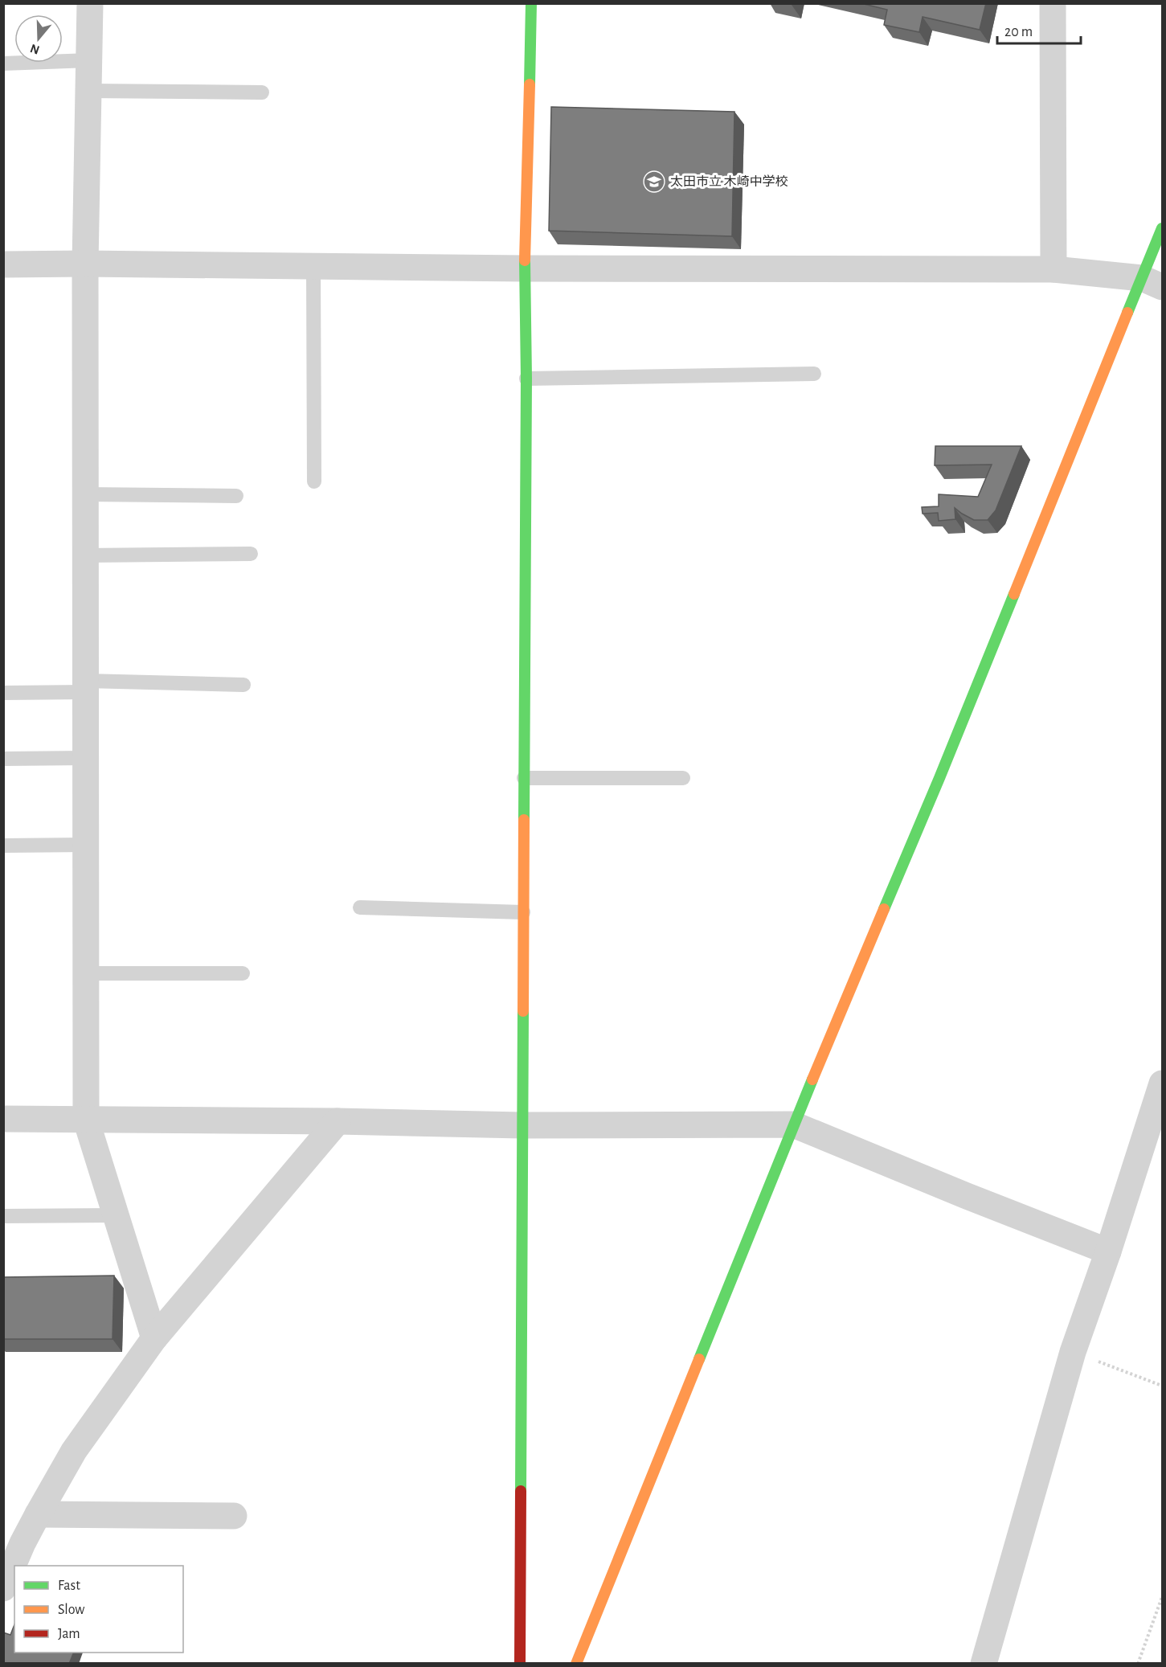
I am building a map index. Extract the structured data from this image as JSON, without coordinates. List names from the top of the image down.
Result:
{
  "places": {
    "school or university": ["太田市立 木崎中学校"]
  },
  "legend": ["Fast", "Slow", "Jam"],
  "scale_bar": "20 m",
  "north": "bottom"
}
